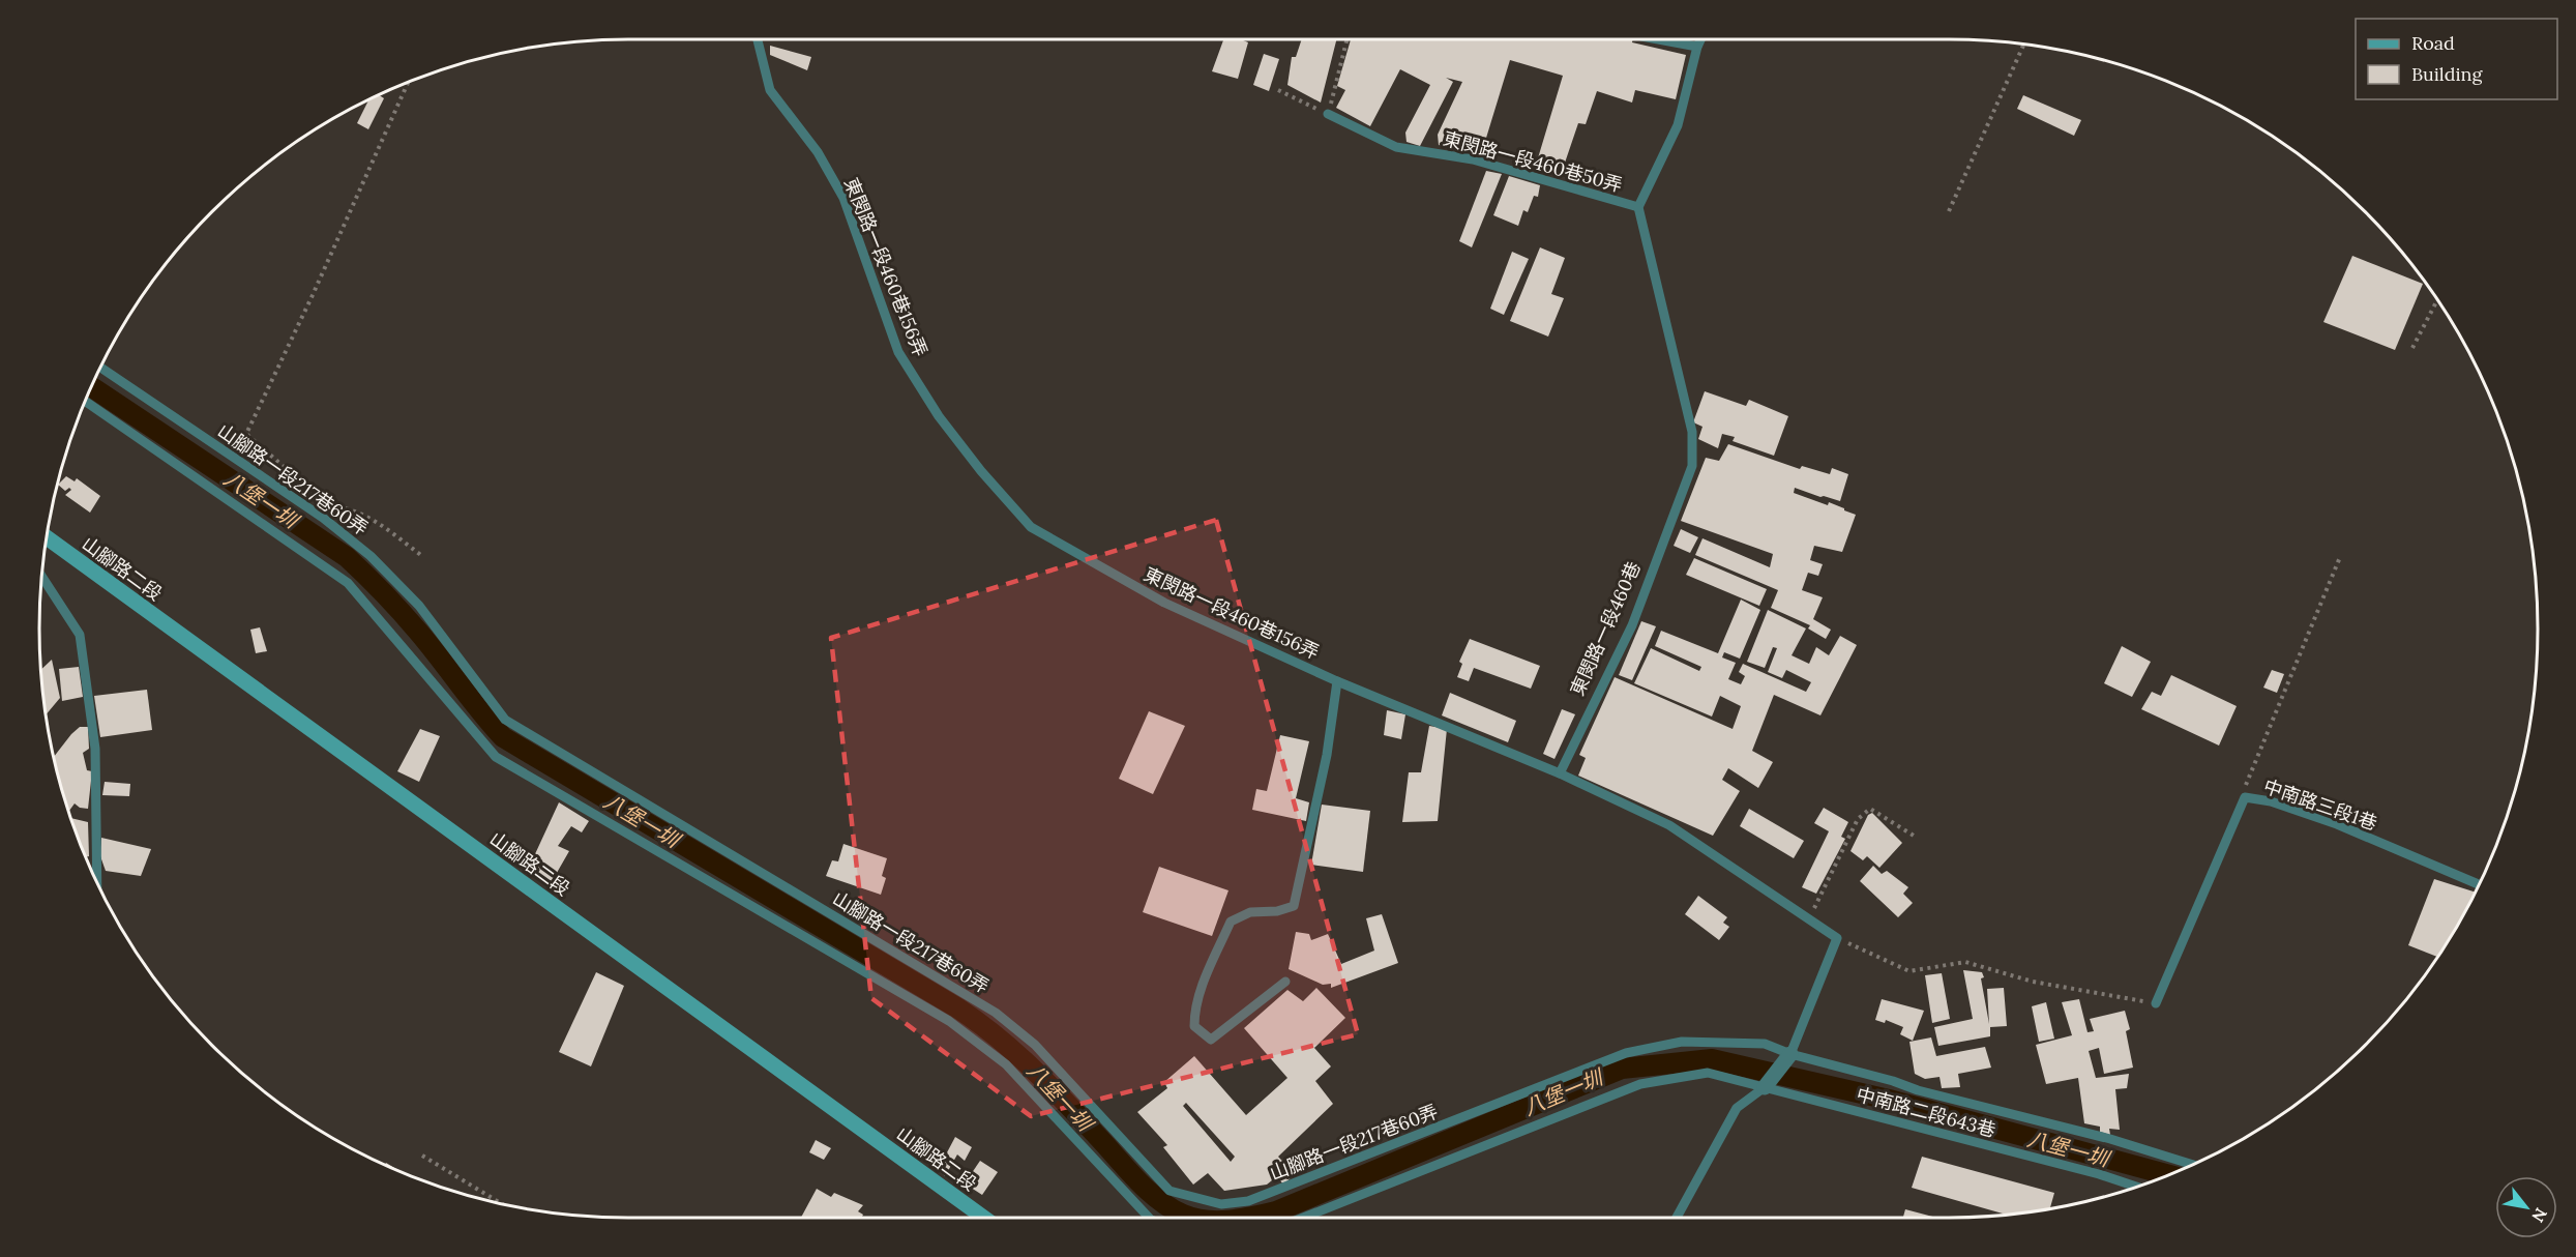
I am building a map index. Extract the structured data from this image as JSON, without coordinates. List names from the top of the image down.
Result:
{
  "streets": {
    "main road": ["山腳路二段"],
    "lane": [
      "東閔路一段460巷50弄",
      "東閔路一段460巷156弄",
      "山腳路一段217巷60弄",
      "東閔路一段460巷",
      "中南路三段1巷",
      "中南路二段643巷"
    ]
  },
  "crossings": [
    ["東閔路一段460巷50弄", "東閔路一段460巷"],
    ["東閔路一段460巷156弄", "東閔路一段460巷"]
  ],
  "water": ["八堡一圳"],
  "legend": ["Road", "Building"],
  "north": "bottom right"
}
